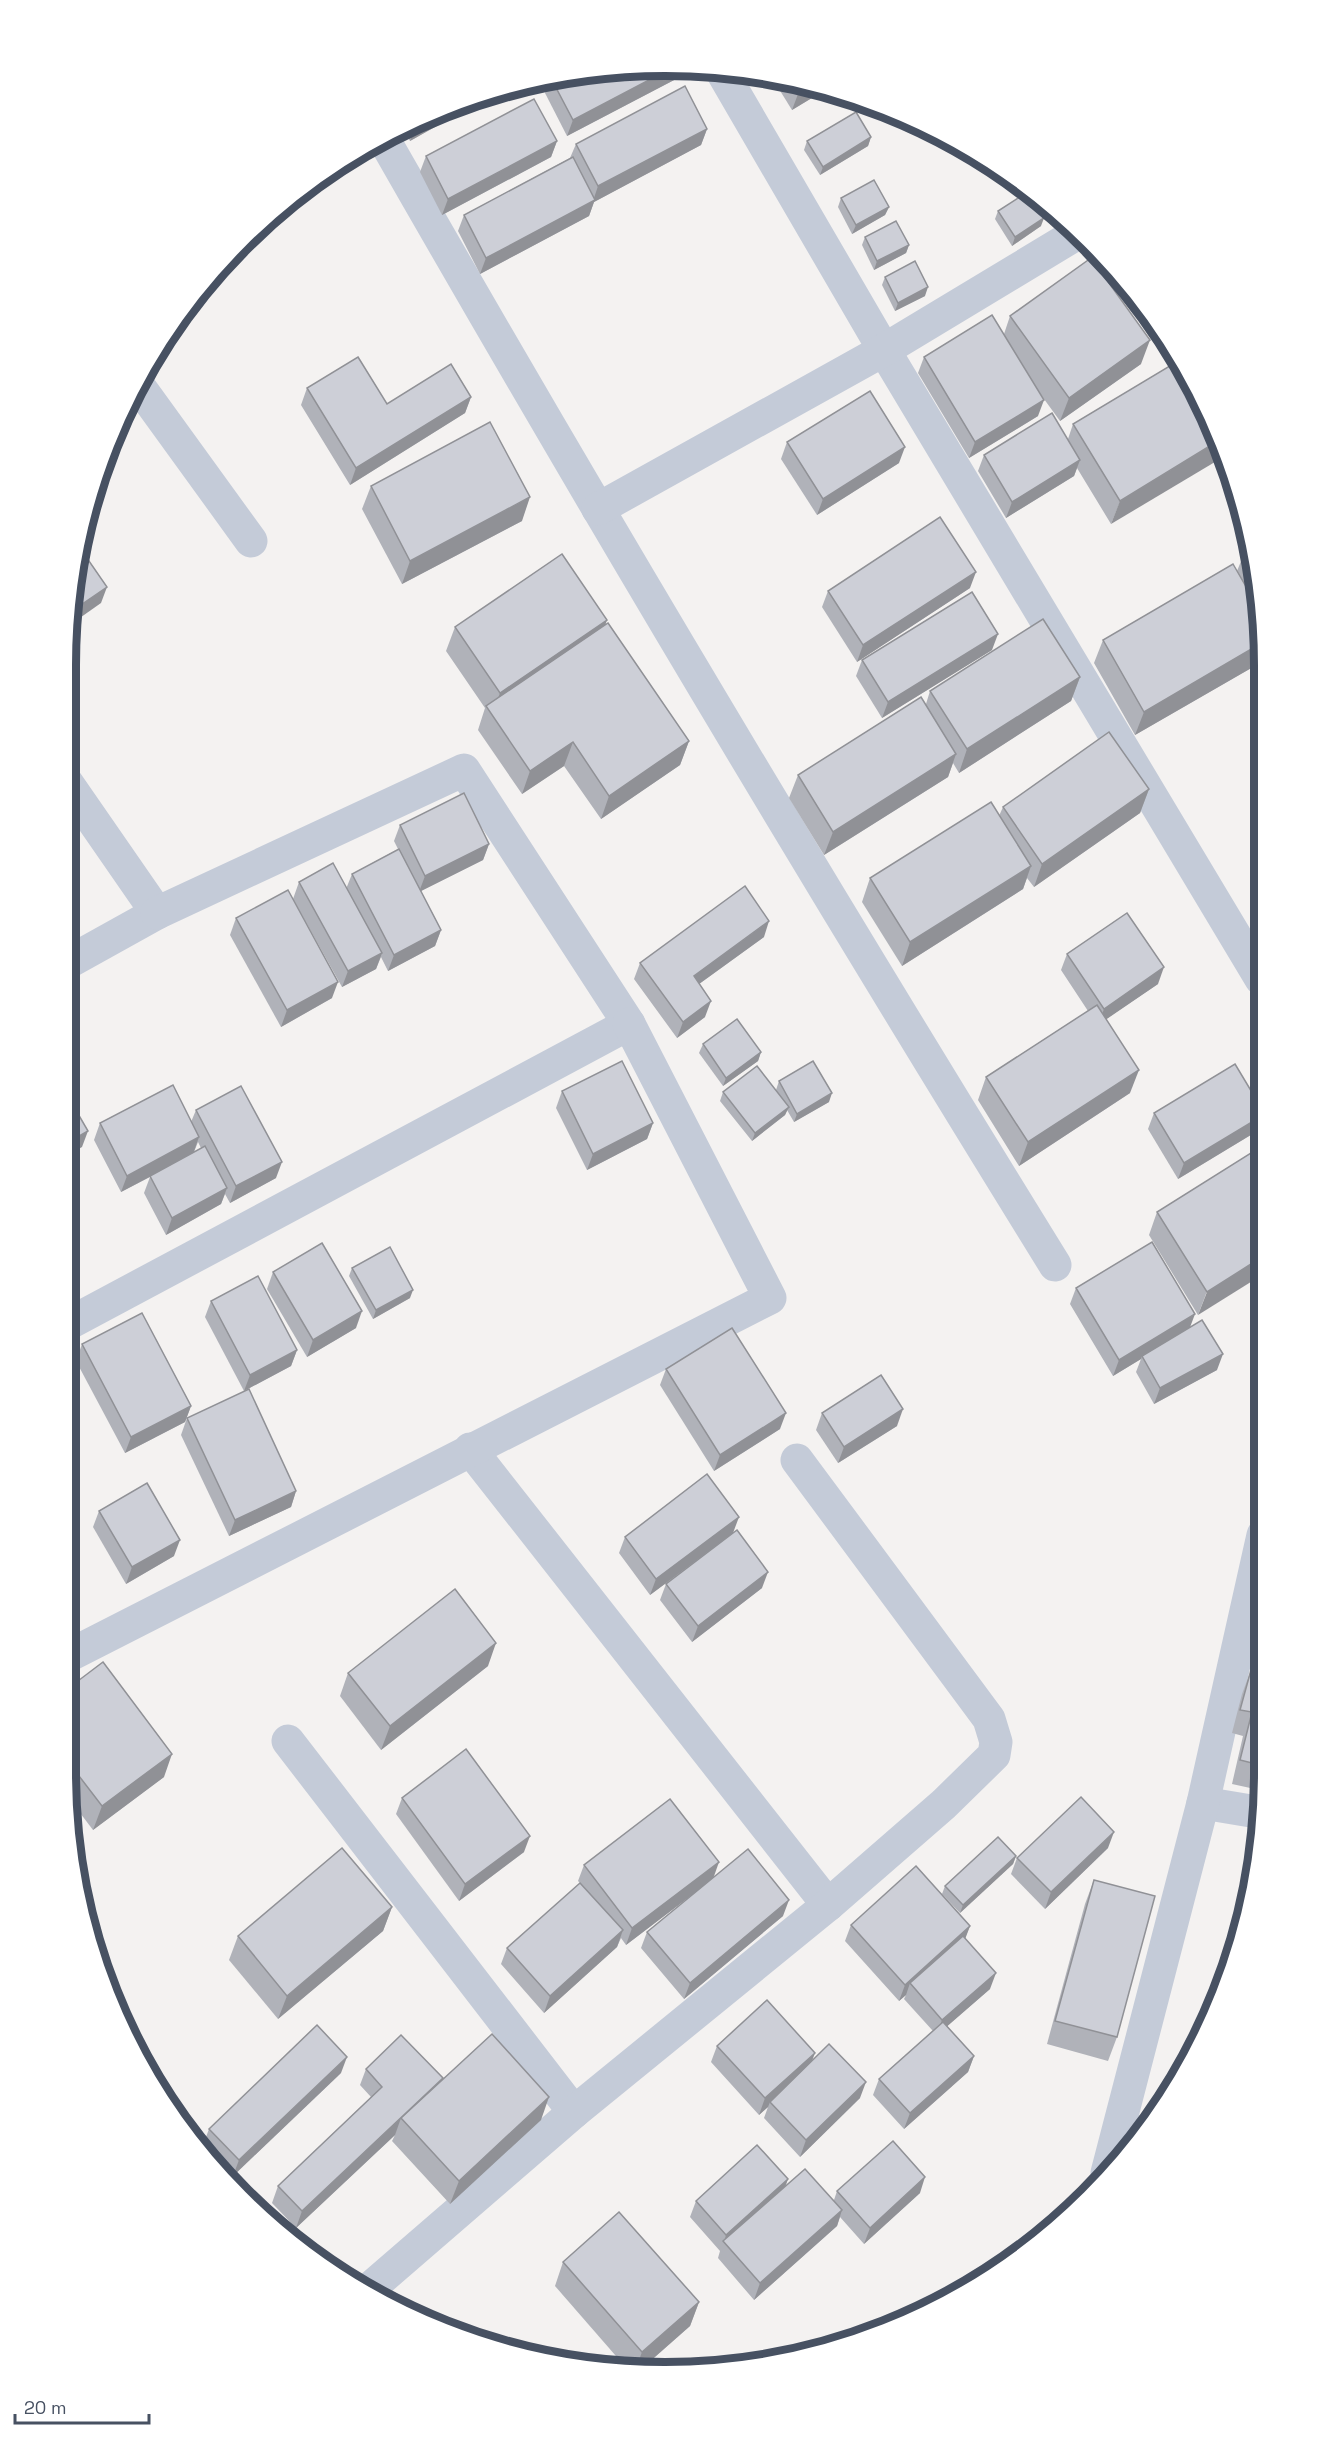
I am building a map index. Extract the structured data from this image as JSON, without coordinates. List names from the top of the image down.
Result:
{
  "scale_bar": "20 m"
}
